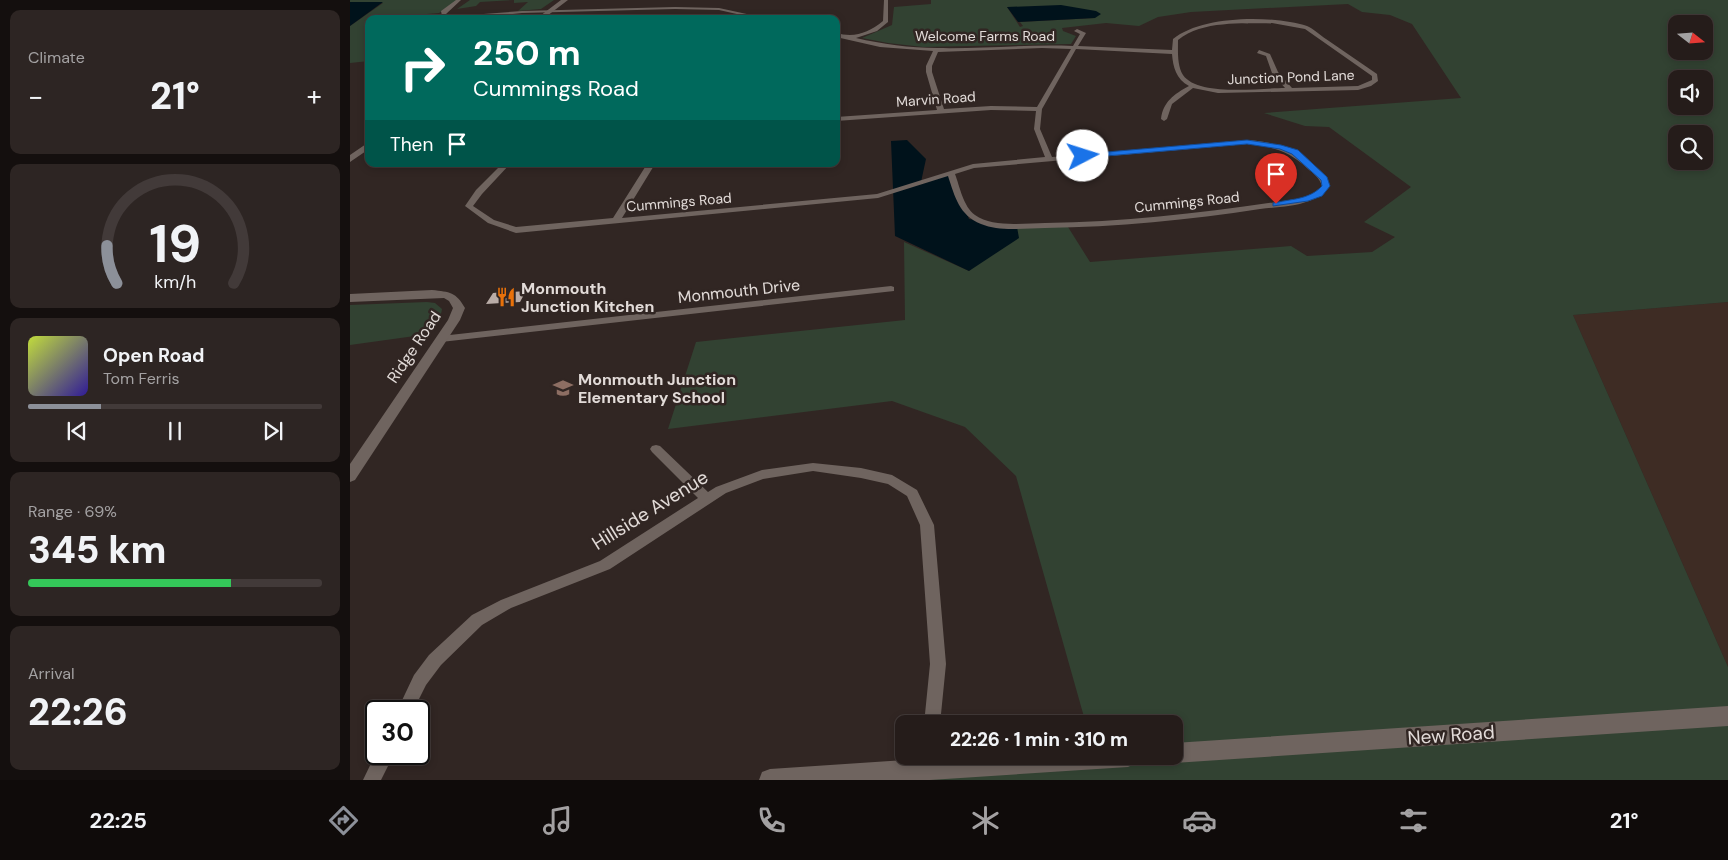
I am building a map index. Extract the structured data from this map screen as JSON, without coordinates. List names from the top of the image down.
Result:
{
  "streets": {
    "street": [
      "Welcome Farms Road",
      "Junction Pond Lane",
      "Marvin Road",
      "Cummings Road",
      "Monmouth Drive",
      "Ridge Road",
      "Hillside Avenue",
      "New Road"
    ]
  },
  "crossings": [
    ["Monmouth Drive", "Ridge Road"]
  ],
  "places": {
    "restaurant": ["Monmouth Junction Kitchen"],
    "school or university": ["Monmouth Junction Elementary School"]
  },
  "north": "right",
  "page": {
    "tile": [
      "Climate",
      ["Range · 69%", "345 km"],
      ["Arrival", "22:26"]
    ],
    "turn": ["250 m", "Cummings Road"],
    "heat": ["−", "21°", "+"],
    "then": "Then",
    "song": ["Open Road", "Tom Ferris"],
    "limit": "30",
    "trip": "22:26 · 1 min · 310 m",
    "tabs": ["22:25", "21°"],
    "gauge": ["19", "km/h"]
  }
}
